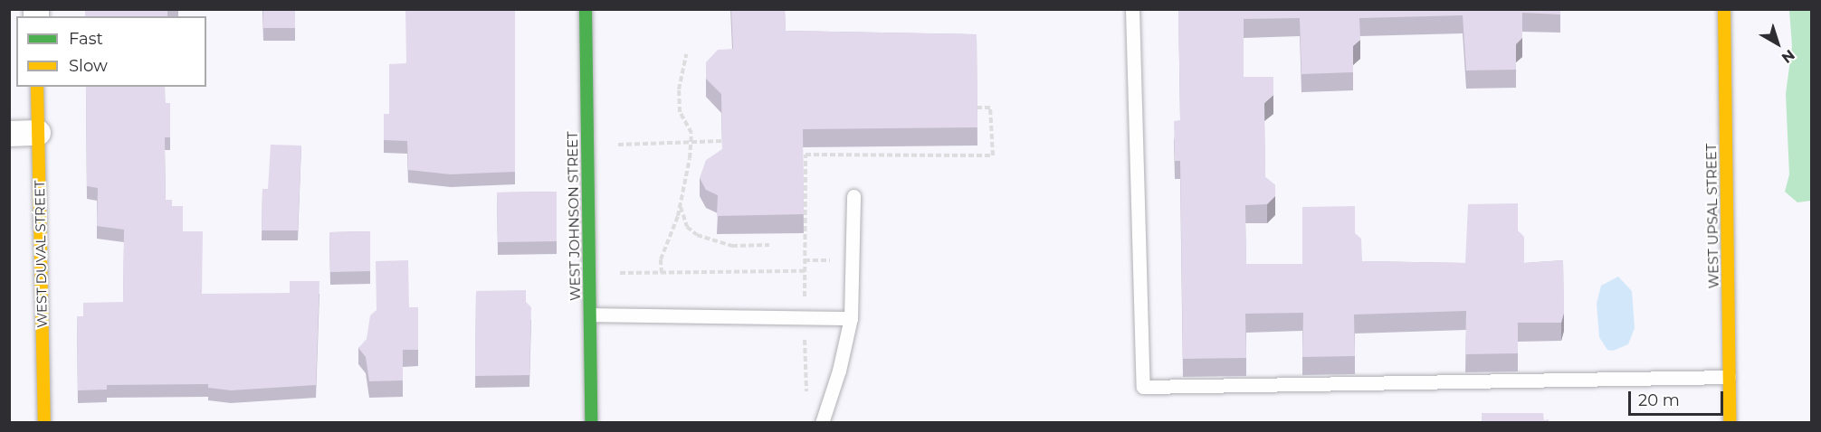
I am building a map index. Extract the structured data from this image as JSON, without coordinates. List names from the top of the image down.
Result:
{
  "streets": {
    "street": ["WEST JOHNSON STREET", "WEST UPSAL STREET", "WEST DUVAL STREET"]
  },
  "legend": ["Fast", "Slow"],
  "scale_bar": "20 m",
  "north": "bottom right"
}
